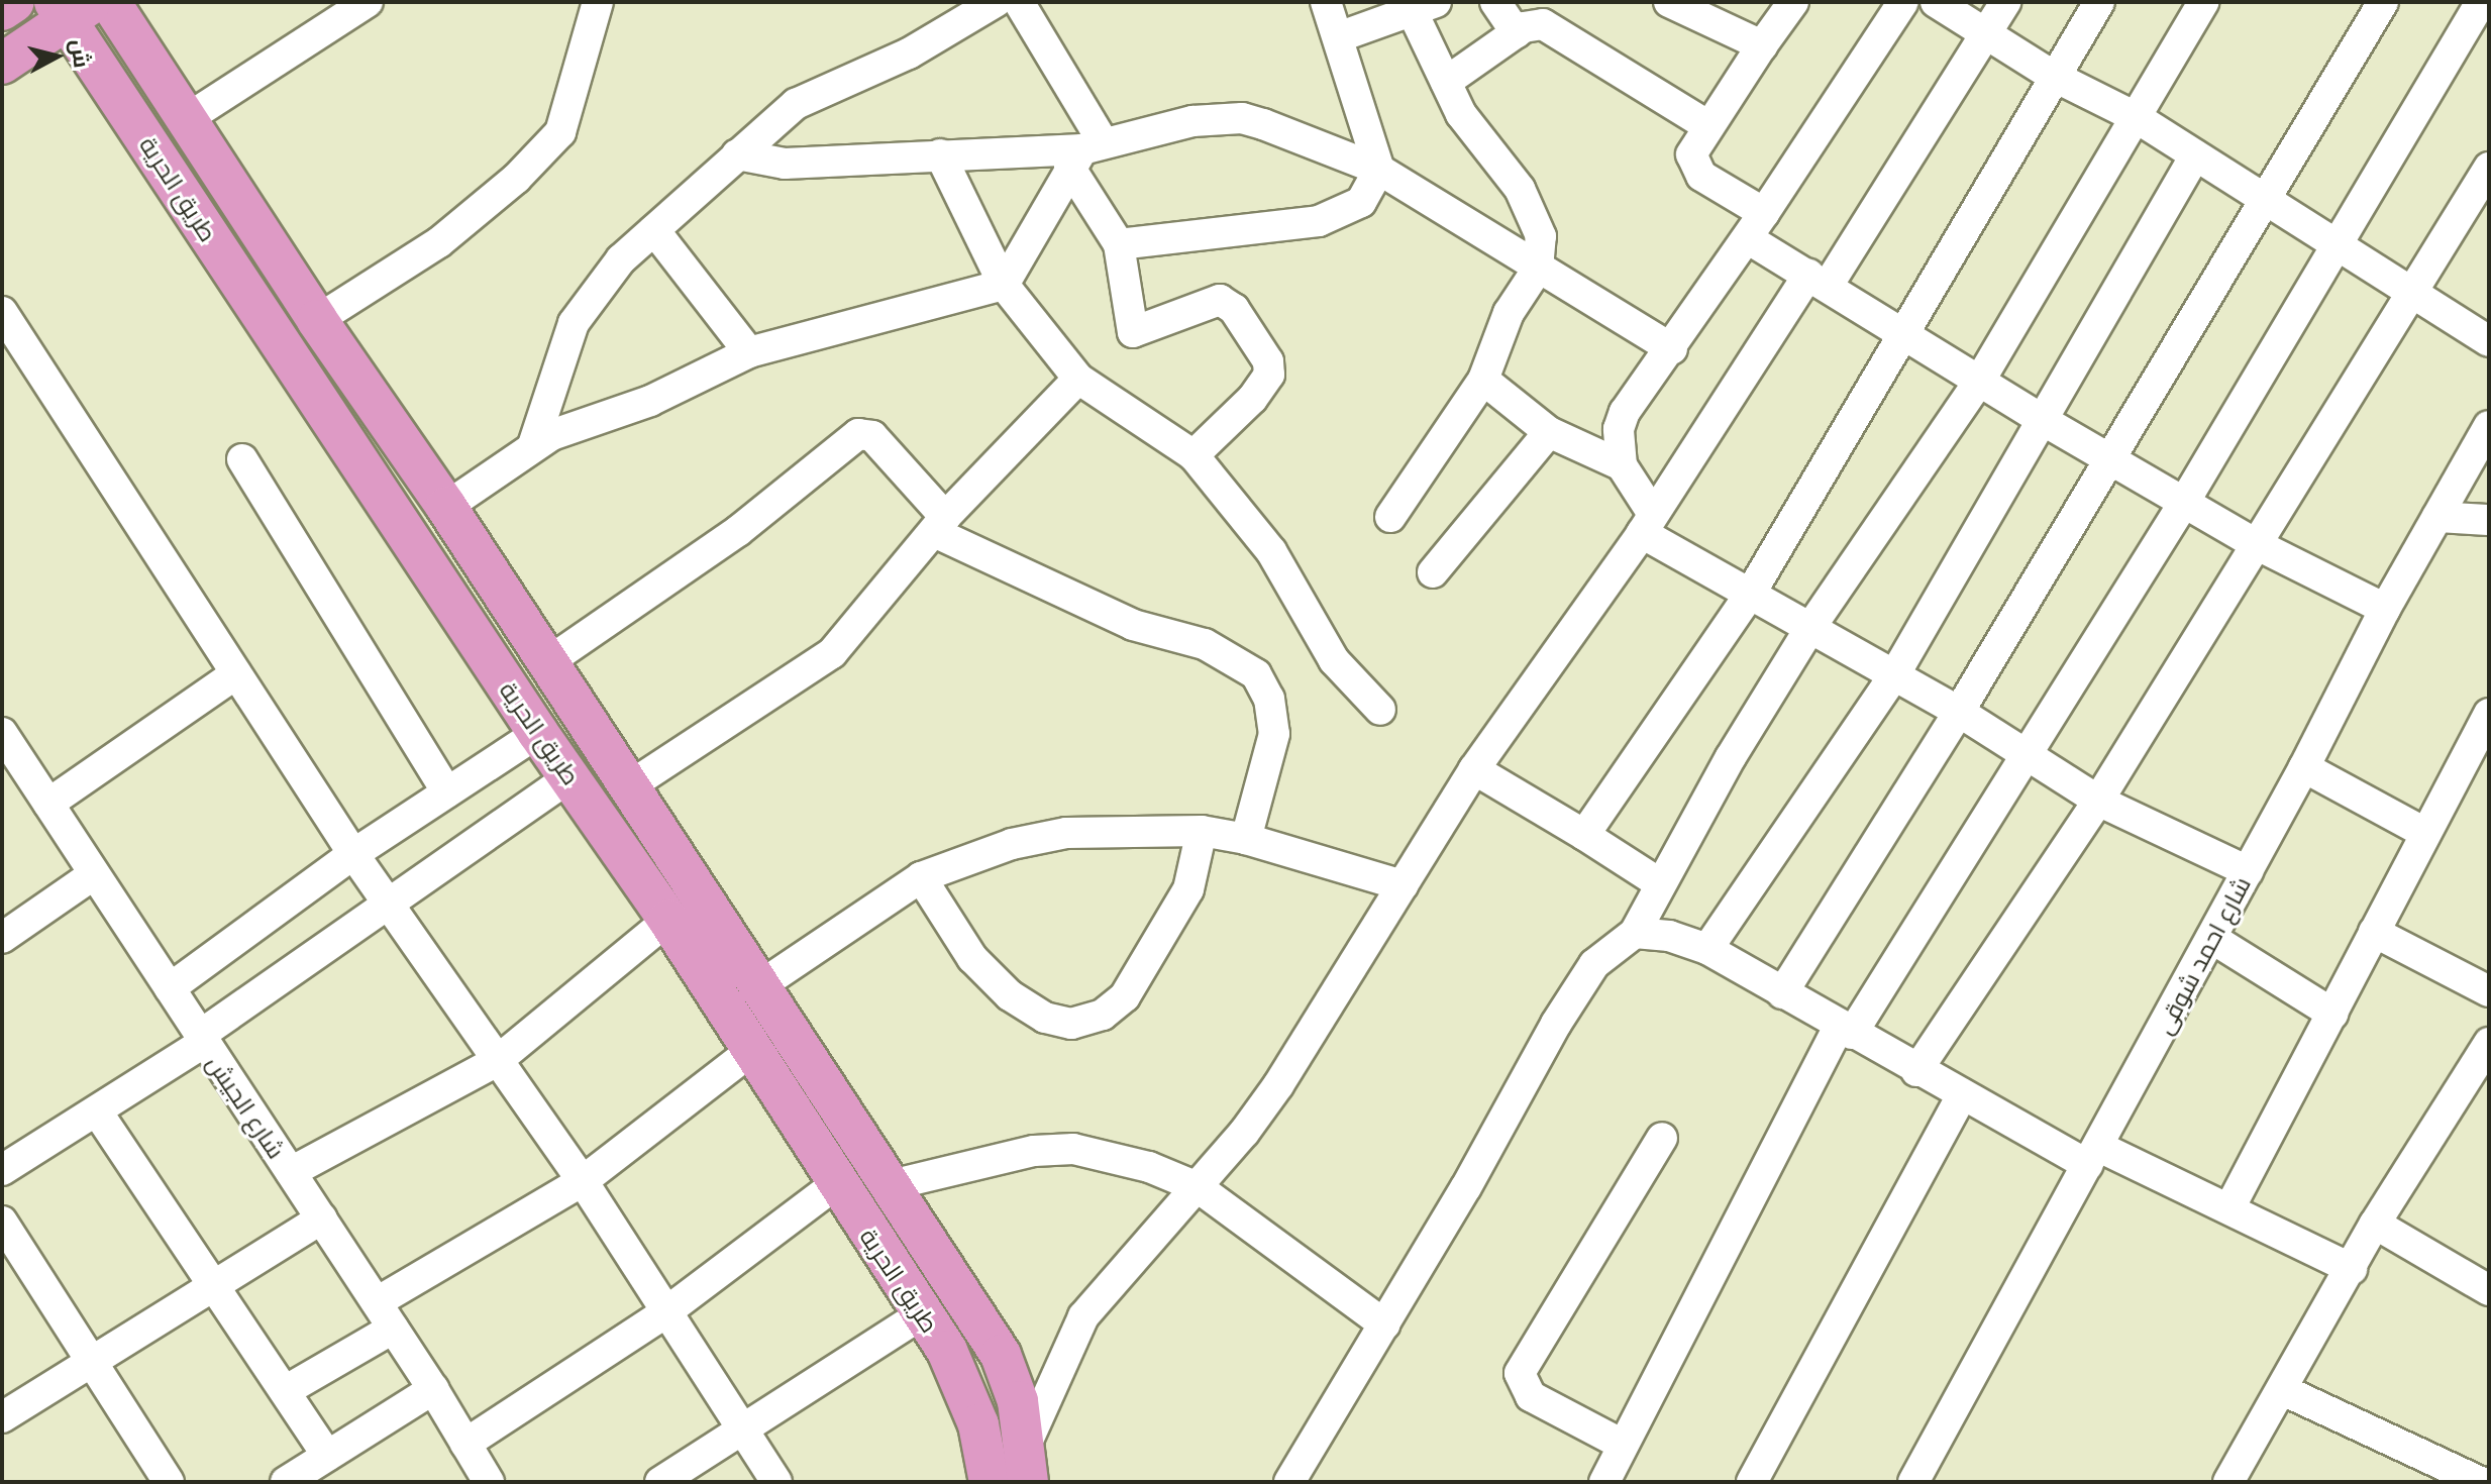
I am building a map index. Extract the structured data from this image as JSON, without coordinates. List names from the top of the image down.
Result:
{
  "streets": {
    "main road": ["طريق الحرية"],
    "street": ["شارع احمد شوقى", "شارع الجيش"]
  },
  "north": "right"
}
